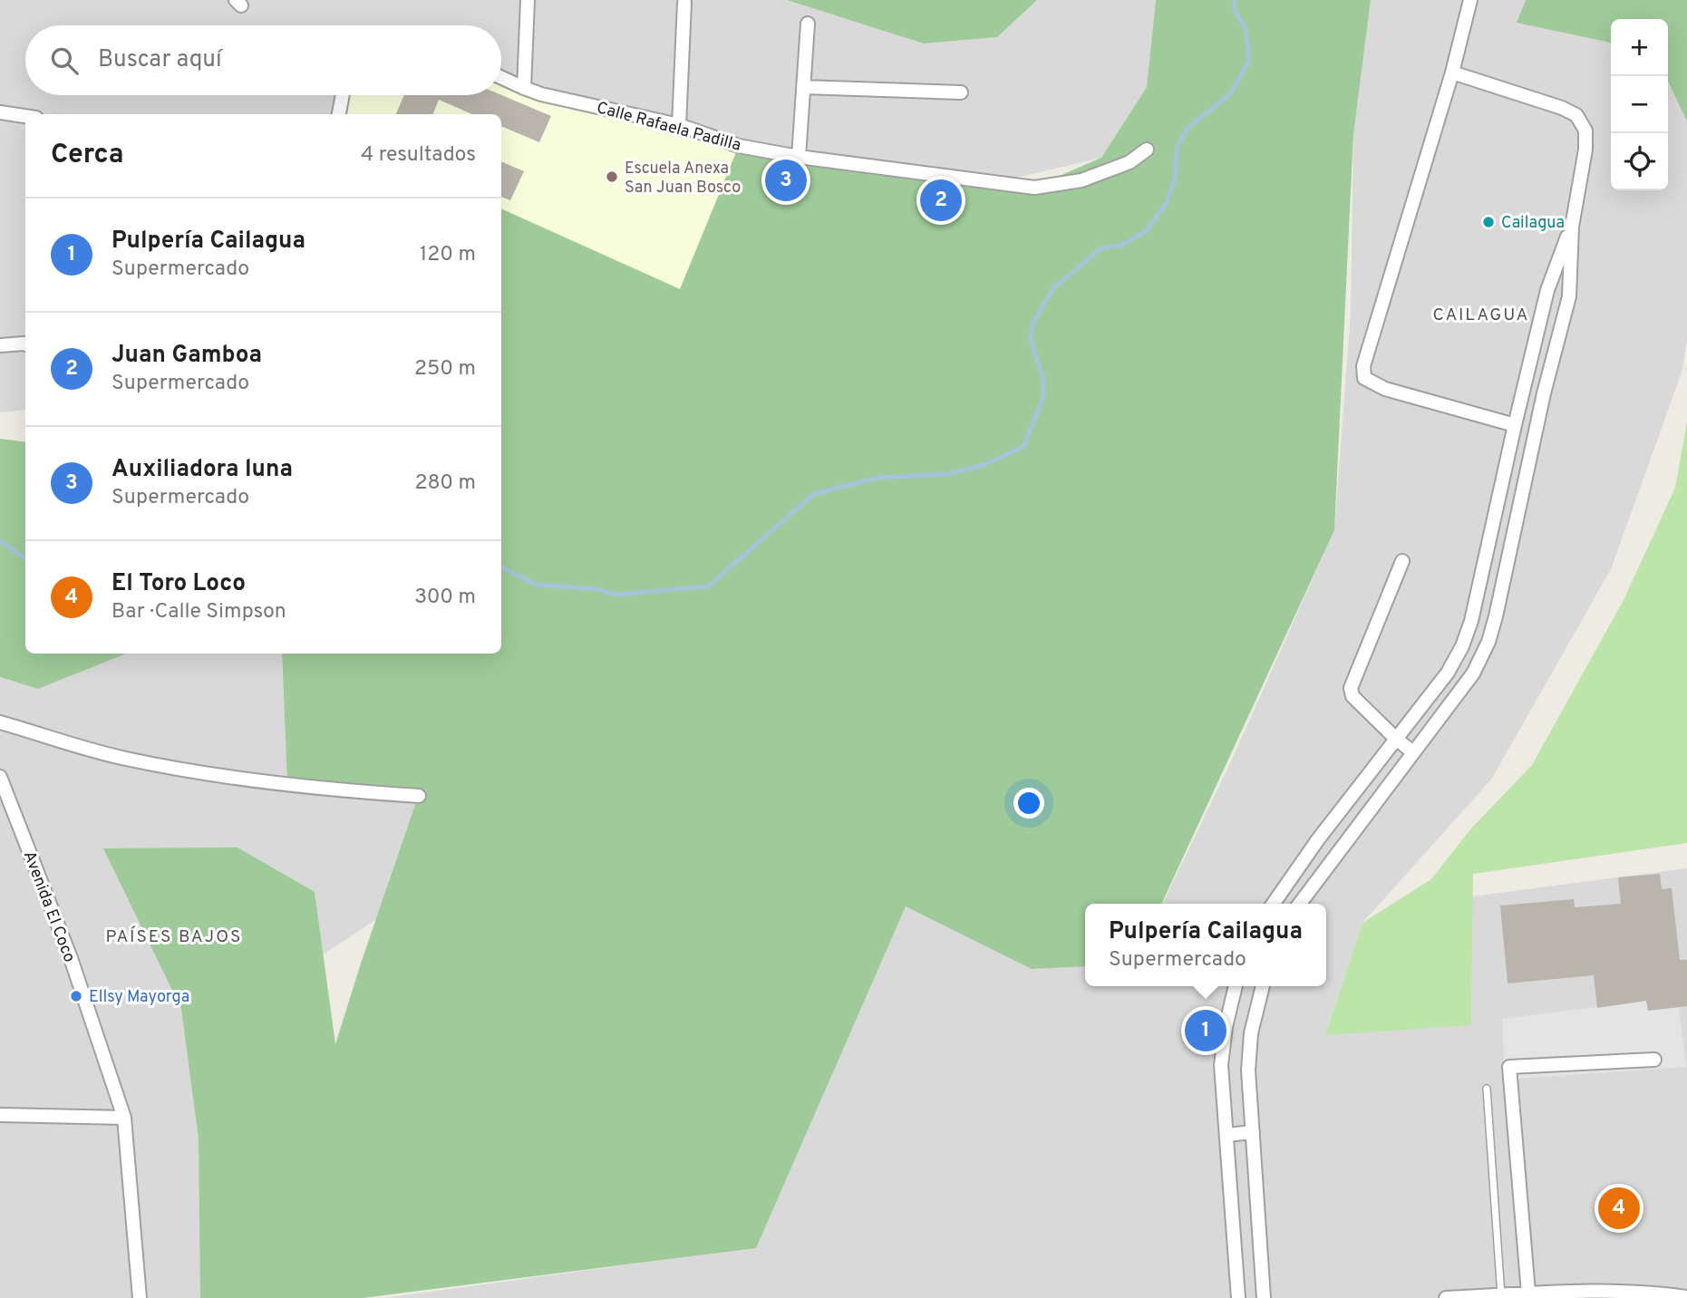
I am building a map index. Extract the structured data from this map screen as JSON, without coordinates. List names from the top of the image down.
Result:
{
  "streets": {
    "street": ["Calle Rafaela Padilla", "Avenida El Coco"]
  },
  "districts": ["CAILAGUA", "PAÍSES BAJOS"],
  "places": ["Escuela Anexa San Juan Bosco", "Cailagua", "Ellsy Mayorga"],
  "page": {
    "map_buttons": ["+", "−"],
    "search": "Buscar aquí",
    "heading": ["Cerca", "4 resultados"],
    "pins": [
      "3",
      "2",
      "1",
      "4"
    ],
    "list": [
      {
        "mark": "1",
        "name": "Pulpería Cailagua",
        "note": "Supermercado",
        "value": "120 m"
      },
      {
        "mark": "2",
        "name": "Juan Gamboa",
        "note": "Supermercado",
        "value": "250 m"
      },
      {
        "mark": "3",
        "name": "Auxiliadora luna",
        "note": "Supermercado",
        "value": "280 m"
      },
      {
        "mark": "4",
        "name": "El Toro Loco",
        "note": "Bar · Calle Simpson",
        "value": "300 m"
      }
    ],
    "popup": ["Pulpería Cailagua", "Supermercado"]
  }
}
